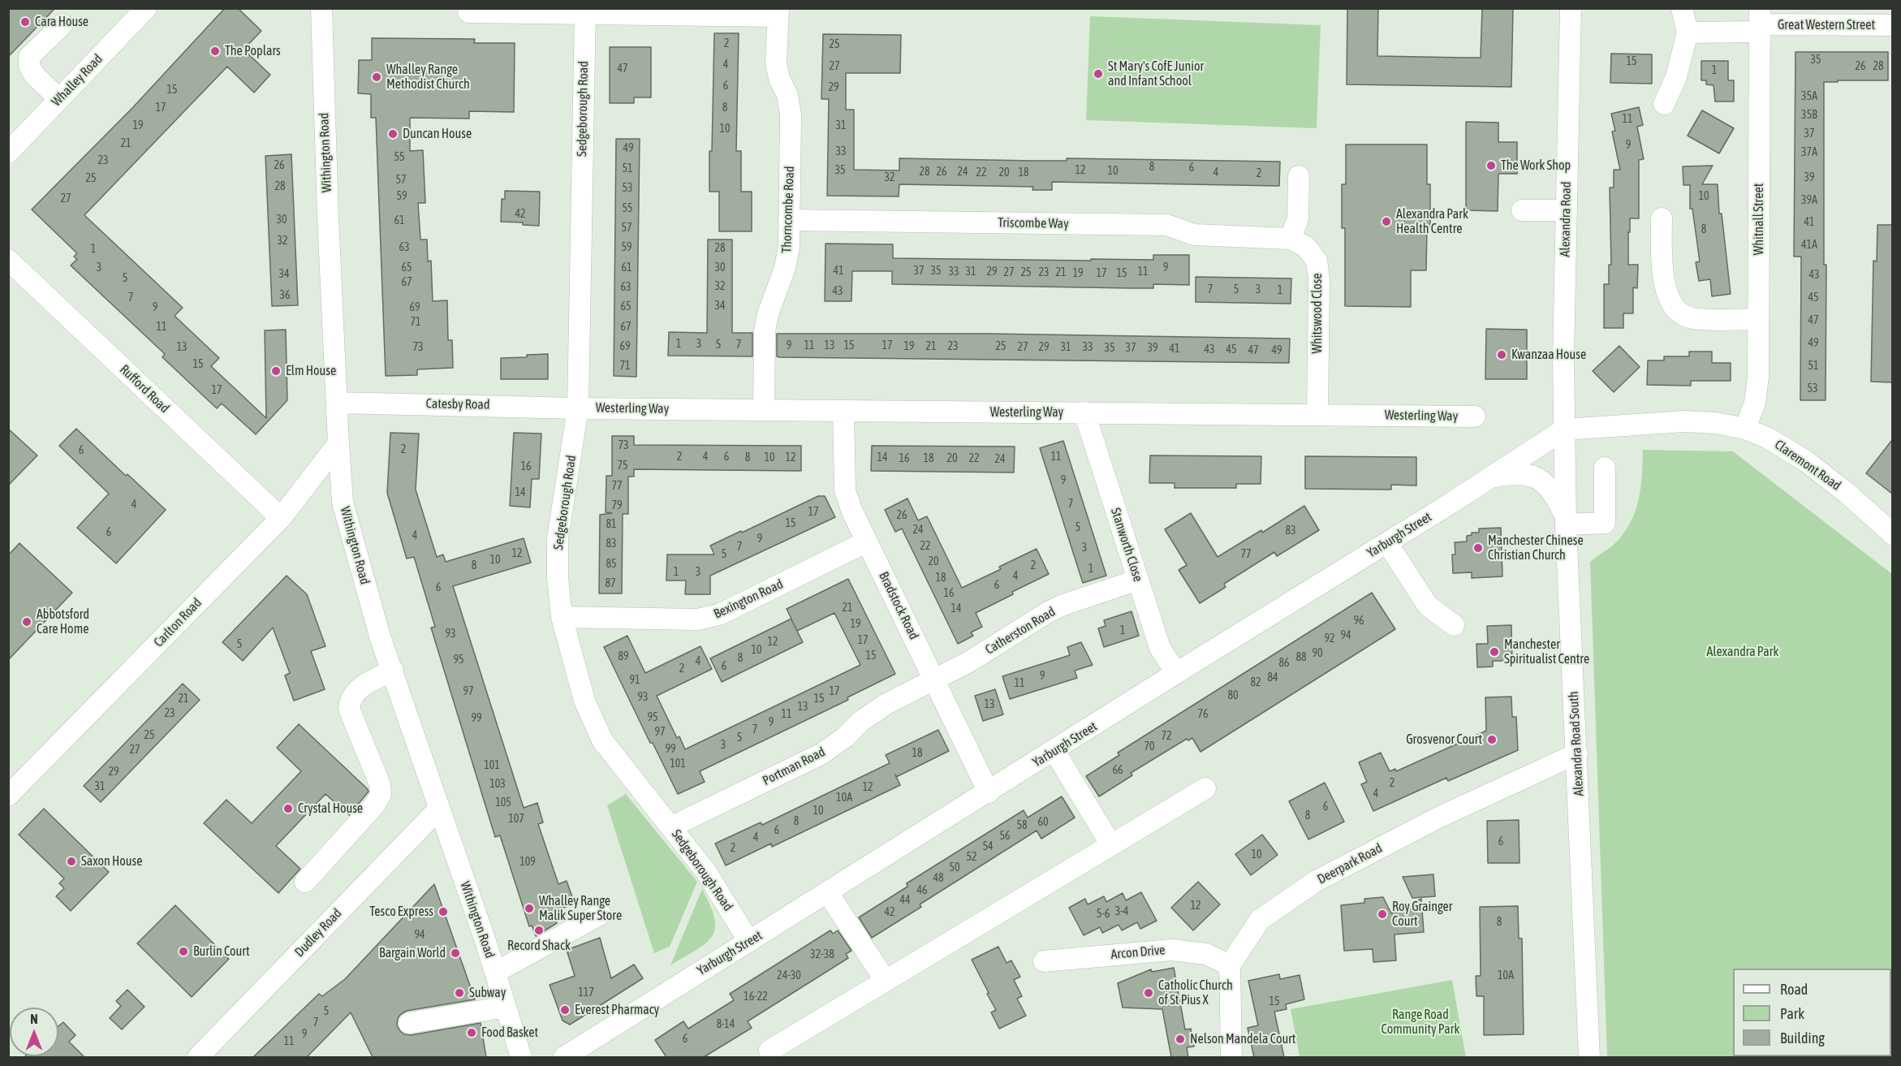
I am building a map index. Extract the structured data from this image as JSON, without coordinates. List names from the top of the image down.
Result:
{
  "streets": {
    "street": [
      "Great Western Street",
      "Whalley Road",
      "Sedgeborough Road",
      "Withington Road",
      "Thorncombe Road",
      "Alexandra Road",
      "Whitnall Street",
      "Triscombe Way",
      "Whitswood Close",
      "Rufford Road",
      "Catesby Road",
      "Westerling Way",
      "Claremont Road",
      "Yarburgh Street",
      "Stanworth Close",
      "Bexington Road",
      "Bradstock Road",
      "Carlton Road",
      "Catherston Road",
      "Alexandra Road South",
      "Portman Road",
      "Deerpark Road",
      "Dudley Road",
      "Arcon Drive"
    ]
  },
  "crossings": [
    ["Great Western Street", "Whitnall Street"],
    ["Sedgeborough Road", "Catesby Road"],
    ["Sedgeborough Road", "Westerling Way"],
    ["Sedgeborough Road", "Yarburgh Street"],
    ["Sedgeborough Road", "Bexington Road"],
    ["Sedgeborough Road", "Portman Road"],
    ["Withington Road", "Catesby Road"],
    ["Withington Road", "Carlton Road"],
    ["Withington Road", "Dudley Road"],
    ["Thorncombe Road", "Triscombe Way"],
    ["Thorncombe Road", "Westerling Way"],
    ["Alexandra Road", "Claremont Road"],
    ["Alexandra Road", "Yarburgh Street"],
    ["Alexandra Road", "Alexandra Road South"],
    ["Whitnall Street", "Claremont Road"],
    ["Triscombe Way", "Whitswood Close"],
    ["Whitswood Close", "Westerling Way"],
    ["Rufford Road", "Carlton Road"],
    ["Catesby Road", "Westerling Way"],
    ["Westerling Way", "Stanworth Close"],
    ["Westerling Way", "Bradstock Road"],
    ["Claremont Road", "Yarburgh Street"],
    ["Claremont Road", "Alexandra Road South"],
    ["Yarburgh Street", "Stanworth Close"],
    ["Yarburgh Street", "Bradstock Road"],
    ["Yarburgh Street", "Alexandra Road South"],
    ["Stanworth Close", "Catherston Road"],
    ["Bexington Road", "Bradstock Road"],
    ["Bradstock Road", "Catherston Road"],
    ["Bradstock Road", "Portman Road"],
    ["Catherston Road", "Portman Road"],
    ["Alexandra Road South", "Deerpark Road"],
    ["Deerpark Road", "Arcon Drive"]
  ],
  "parks": ["Alexandra Park", "Range Road Community Park"],
  "places": [
    "Cara House",
    "The Poplars",
    "St Mary's CofE Junior and Infant School",
    "Whalley Range Methodist Church",
    "Duncan House",
    "The Work Shop",
    "Alexandra Park Health Centre",
    "Kwanzaa House",
    "Elm House",
    "Manchester Chinese Christian Church",
    "Abbotsford Care Home",
    "Manchester Spiritualist Centre",
    "Grosvenor Court",
    "Crystal House",
    "Saxon House",
    "Whalley Range Malik Super Store",
    "Tesco Express",
    "Roy Grainger Court",
    "Record Shack",
    "Burlin Court",
    "Bargain World",
    "Subway",
    "Catholic Church of St Pius X",
    "Everest Pharmacy",
    "Food Basket",
    "Nelson Mandela Court"
  ],
  "house_numbers": [
    "2",
    "25",
    "35",
    "15",
    "4",
    "27",
    "26",
    "28",
    "47",
    "1",
    "6",
    "29",
    "15",
    "35A",
    "17",
    "8",
    "35B",
    "11",
    "19",
    "31",
    "10",
    "37",
    "21",
    "9",
    "49",
    "33",
    "37A",
    "55",
    "23",
    "26",
    "8",
    "6",
    "51",
    "35",
    "12",
    "10",
    "28",
    "26",
    "24",
    "22",
    "20",
    "18",
    "4",
    "2",
    "32",
    "39",
    "25",
    "57",
    "28",
    "53",
    "59",
    "10",
    "27",
    "39A",
    "55",
    "42",
    "30",
    "61",
    "41",
    "57",
    "8",
    "32",
    "41A",
    "63",
    "59",
    "28",
    "1",
    "3",
    "65",
    "61",
    "30",
    "9",
    "41",
    "37",
    "35",
    "33",
    "31",
    "29",
    "11",
    "27",
    "25",
    "23",
    "21",
    "19",
    "17",
    "15",
    "34",
    "43",
    "5",
    "67",
    "32",
    "63",
    "7",
    "5",
    "3",
    "1",
    "43",
    "36",
    "7",
    "45",
    "34",
    "65",
    "9",
    "69",
    "47",
    "71",
    "11",
    "67",
    "49",
    "1",
    "3",
    "5",
    "7",
    "9",
    "11",
    "13",
    "15",
    "17",
    "69",
    "19",
    "21",
    "23",
    "25",
    "13",
    "73",
    "27",
    "29",
    "31",
    "33",
    "35",
    "37",
    "39",
    "41",
    "43",
    "45",
    "47",
    "49",
    "15",
    "71",
    "51",
    "53",
    "17",
    "73",
    "2",
    "6",
    "2",
    "4",
    "6",
    "11",
    "8",
    "10",
    "12",
    "14",
    "16",
    "18",
    "20",
    "22",
    "24",
    "75",
    "16",
    "9",
    "77",
    "14",
    "7",
    "4",
    "79",
    "17",
    "26",
    "15",
    "81",
    "5",
    "24",
    "83",
    "6",
    "4",
    "9",
    "83",
    "22",
    "7",
    "3",
    "12",
    "5",
    "77",
    "10",
    "20",
    "85",
    "8",
    "2",
    "1",
    "1",
    "3",
    "4",
    "18",
    "87",
    "6",
    "6",
    "16",
    "21",
    "14",
    "96",
    "19",
    "1",
    "93",
    "94",
    "92",
    "17",
    "12",
    "5",
    "10",
    "90",
    "15",
    "89",
    "88",
    "8",
    "95",
    "4",
    "86",
    "6",
    "2",
    "9",
    "84",
    "91",
    "82",
    "11",
    "97",
    "17",
    "80",
    "93",
    "21",
    "15",
    "13",
    "13",
    "23",
    "11",
    "76",
    "95",
    "99",
    "9",
    "7",
    "97",
    "25",
    "72",
    "5",
    "3",
    "70",
    "99",
    "27",
    "18",
    "101",
    "101",
    "66",
    "29",
    "2",
    "103",
    "31",
    "12",
    "4",
    "10A",
    "105",
    "6",
    "10",
    "8",
    "107",
    "8",
    "60",
    "58",
    "6",
    "56",
    "4",
    "6",
    "54",
    "2",
    "10",
    "52",
    "109",
    "50",
    "48",
    "46",
    "44",
    "12",
    "3-4",
    "42",
    "5-6",
    "8",
    "94",
    "32-38",
    "24-30",
    "10A",
    "117",
    "16-22",
    "15",
    "5",
    "7",
    "8-14",
    "9",
    "6",
    "11"
  ],
  "legend": ["Road", "Park", "Building"],
  "north": "top"
}
